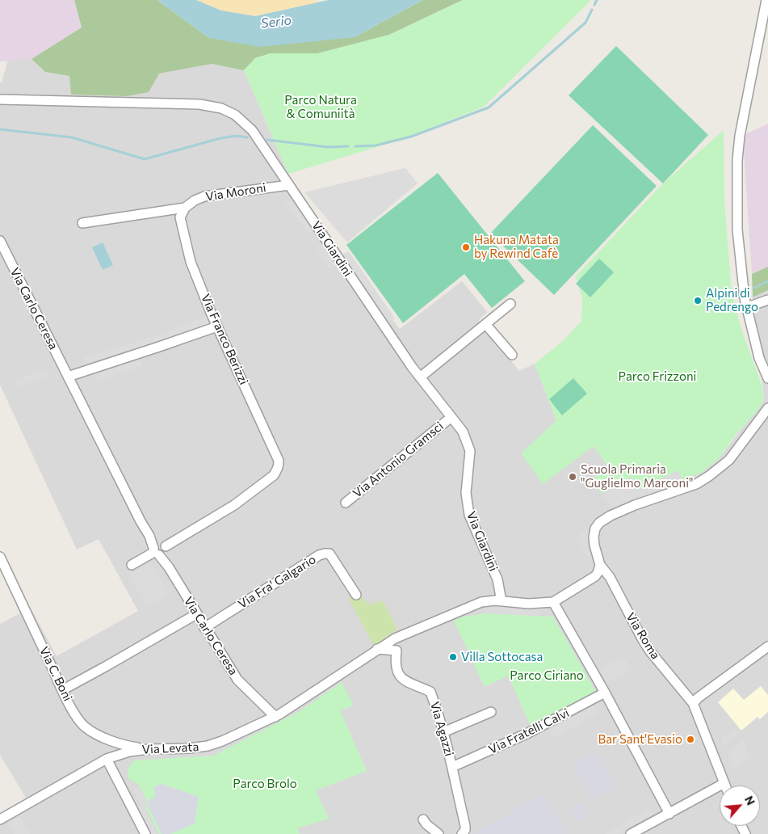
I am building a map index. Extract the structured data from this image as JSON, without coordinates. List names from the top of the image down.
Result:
{
  "streets": {
    "street": [
      "Via Moroni",
      "Via Giardini",
      "Via Carlo Ceresa",
      "Via Franco Berizzi",
      "Via Antonio Gramsci",
      "Via Fra' Galgario",
      "Via Roma",
      "Via C. Boni",
      "Via Agazzi",
      "Via Fratelli Calvi",
      "Via Levata"
    ]
  },
  "crossings": [
    ["Via Moroni", "Via Giardini"],
    ["Via Moroni", "Via Franco Berizzi"],
    ["Via Giardini", "Via Antonio Gramsci"],
    ["Via Giardini", "Via Levata"],
    ["Via Carlo Ceresa", "Via Franco Berizzi"],
    ["Via Carlo Ceresa", "Via Fra' Galgario"],
    ["Via Carlo Ceresa", "Via Levata"],
    ["Via C. Boni", "Via Levata"],
    ["Via Agazzi", "Via Fratelli Calvi"]
  ],
  "water": ["Serio"],
  "parks": [
    "Parco Natura & Comuniità",
    "Parco Frizzoni",
    "Parco Ciriano",
    "Parco Brolo"
  ],
  "places": [
    "Hakuna Matata by Rewind Cafè",
    "Alpini di Pedrengo",
    "Scuola Primaria \"Guglielmo Marconi\"",
    "Villa Sottocasa",
    "Bar Sant'Evasio"
  ],
  "north": "top right"
}
